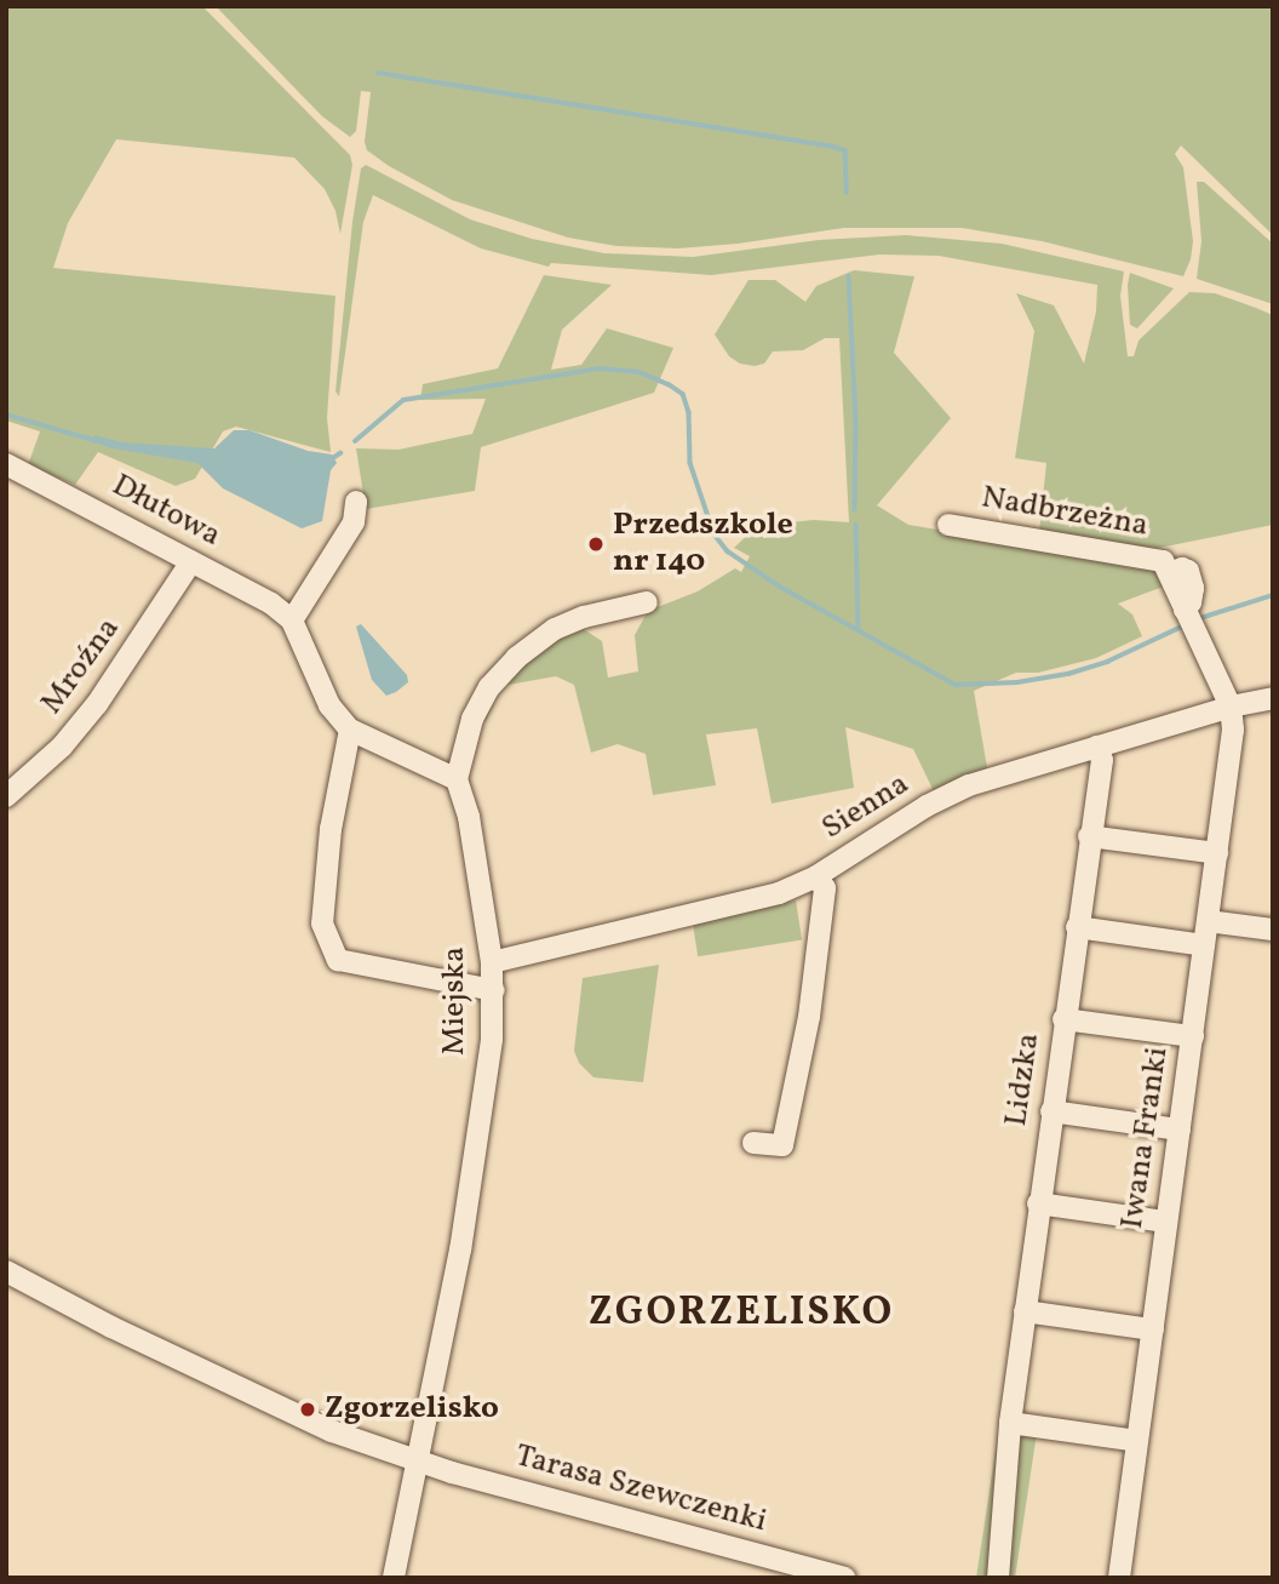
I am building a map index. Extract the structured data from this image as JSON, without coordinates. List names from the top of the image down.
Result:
{
  "streets": {
    "street": [
      "Dłutowa",
      "Nadbrzeżna",
      "Mroźna",
      "Sienna",
      "Miejska",
      "Lidzka",
      "Iwana Franki",
      "Tarasa Szewczenki"
    ]
  },
  "crossings": [
    ["Dłutowa", "Mroźna"],
    ["Nadbrzeżna", "Sienna"],
    ["Nadbrzeżna", "Iwana Franki"],
    ["Sienna", "Miejska"],
    ["Sienna", "Lidzka"],
    ["Sienna", "Iwana Franki"],
    ["Miejska", "Tarasa Szewczenki"]
  ],
  "districts": ["ZGORZELISKO"],
  "places": ["Przedszkole nr 140", "Zgorzelisko"]
}
